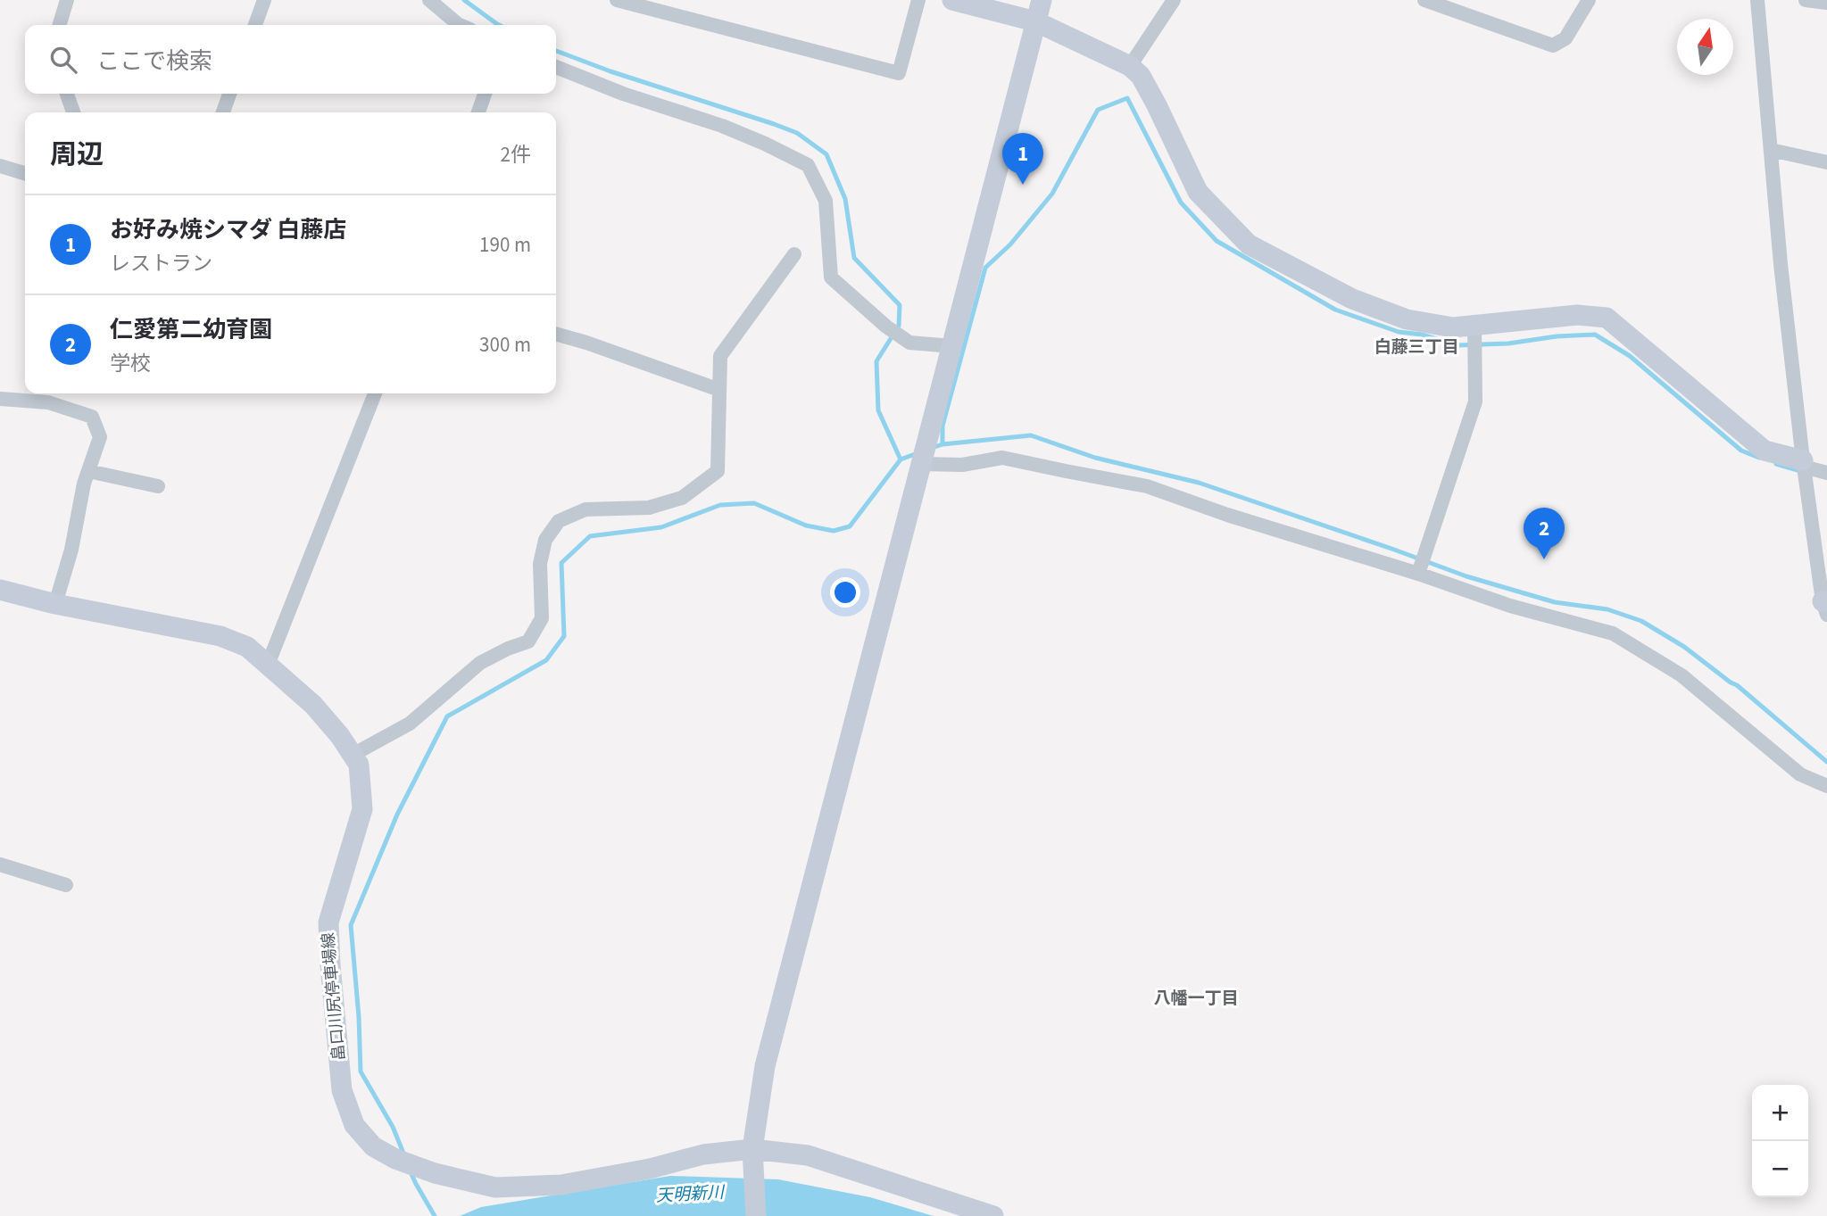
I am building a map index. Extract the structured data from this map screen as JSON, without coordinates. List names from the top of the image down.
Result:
{
  "streets": {
    "street": ["畠口川尻停車場線"]
  },
  "districts": ["白藤三丁目", "八幡一丁目"],
  "water": ["天明新川"],
  "north": "top",
  "page": {
    "search": "ここで検索",
    "heading": ["周辺", "2件"],
    "pins": ["1", "2"],
    "list": [
      {
        "mark": "1",
        "name": "お好み焼シマダ 白藤店",
        "note": "レストラン",
        "value": "190 m"
      },
      {
        "mark": "2",
        "name": "仁愛第二幼育園",
        "note": "学校",
        "value": "300 m"
      }
    ],
    "map_buttons": ["+", "−"]
  }
}
